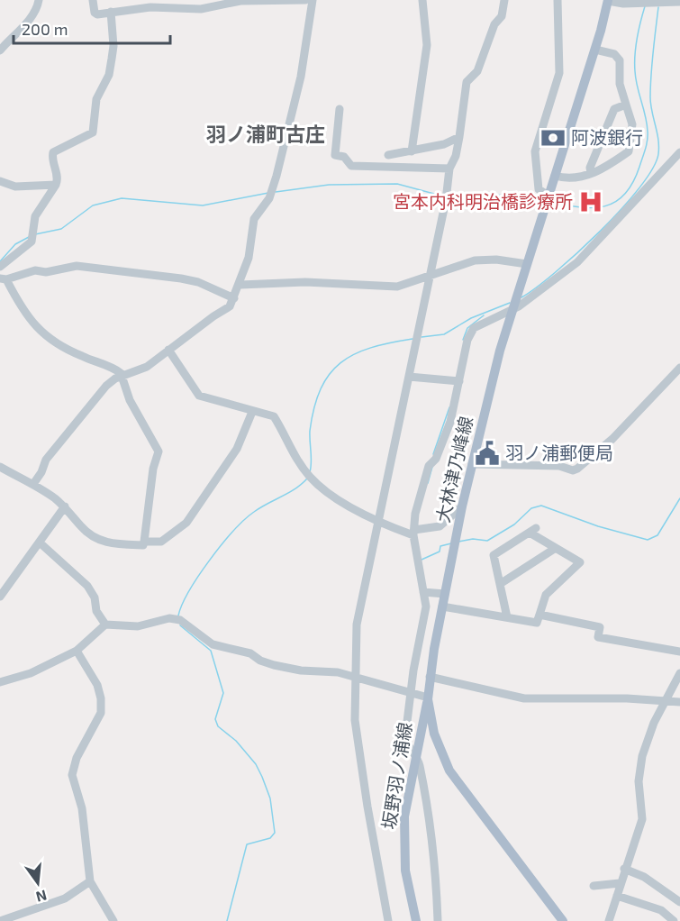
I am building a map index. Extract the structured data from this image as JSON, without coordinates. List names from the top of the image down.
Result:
{
  "streets": {
    "main road": ["大林津乃峰線", "坂野羽ノ浦線"]
  },
  "crossings": [
    ["大林津乃峰線", "坂野羽ノ浦線"]
  ],
  "districts": ["羽ノ浦町古庄"],
  "places": {
    "bank": ["阿波銀行"],
    "hospital": ["宮本内科明治橋診療所"],
    "public building": ["羽ノ浦郵便局"]
  },
  "scale_bar": "200 m",
  "north": "bottom"
}
